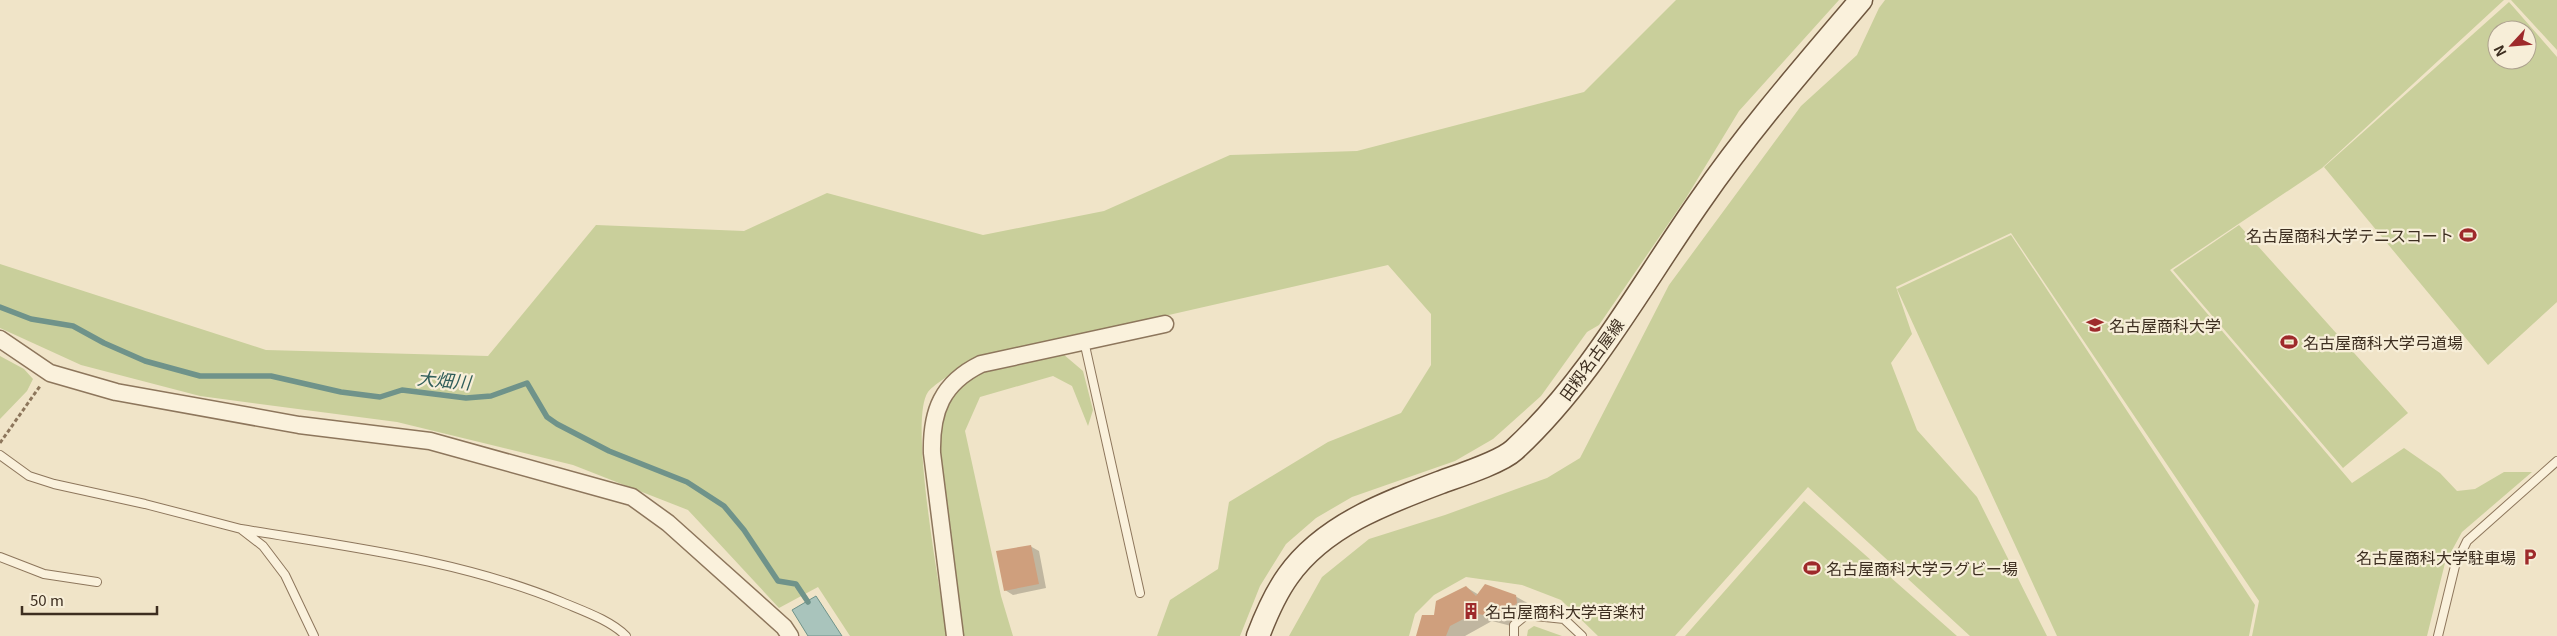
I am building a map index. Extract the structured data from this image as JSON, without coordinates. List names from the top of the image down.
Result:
{
  "streets": {
    "main road": ["田籾名古屋線"]
  },
  "water": ["大畑川"],
  "places": {
    "sports": ["名古屋商科大学テニスコート", "名古屋商科大学弓道場", "名古屋商科大学ラグビー場"],
    "school or university": ["名古屋商科大学"],
    "parking": ["名古屋商科大学駐車場"],
    "building": ["名古屋商科大学音楽村"]
  },
  "scale_bar": "50 m",
  "north": "bottom left"
}
